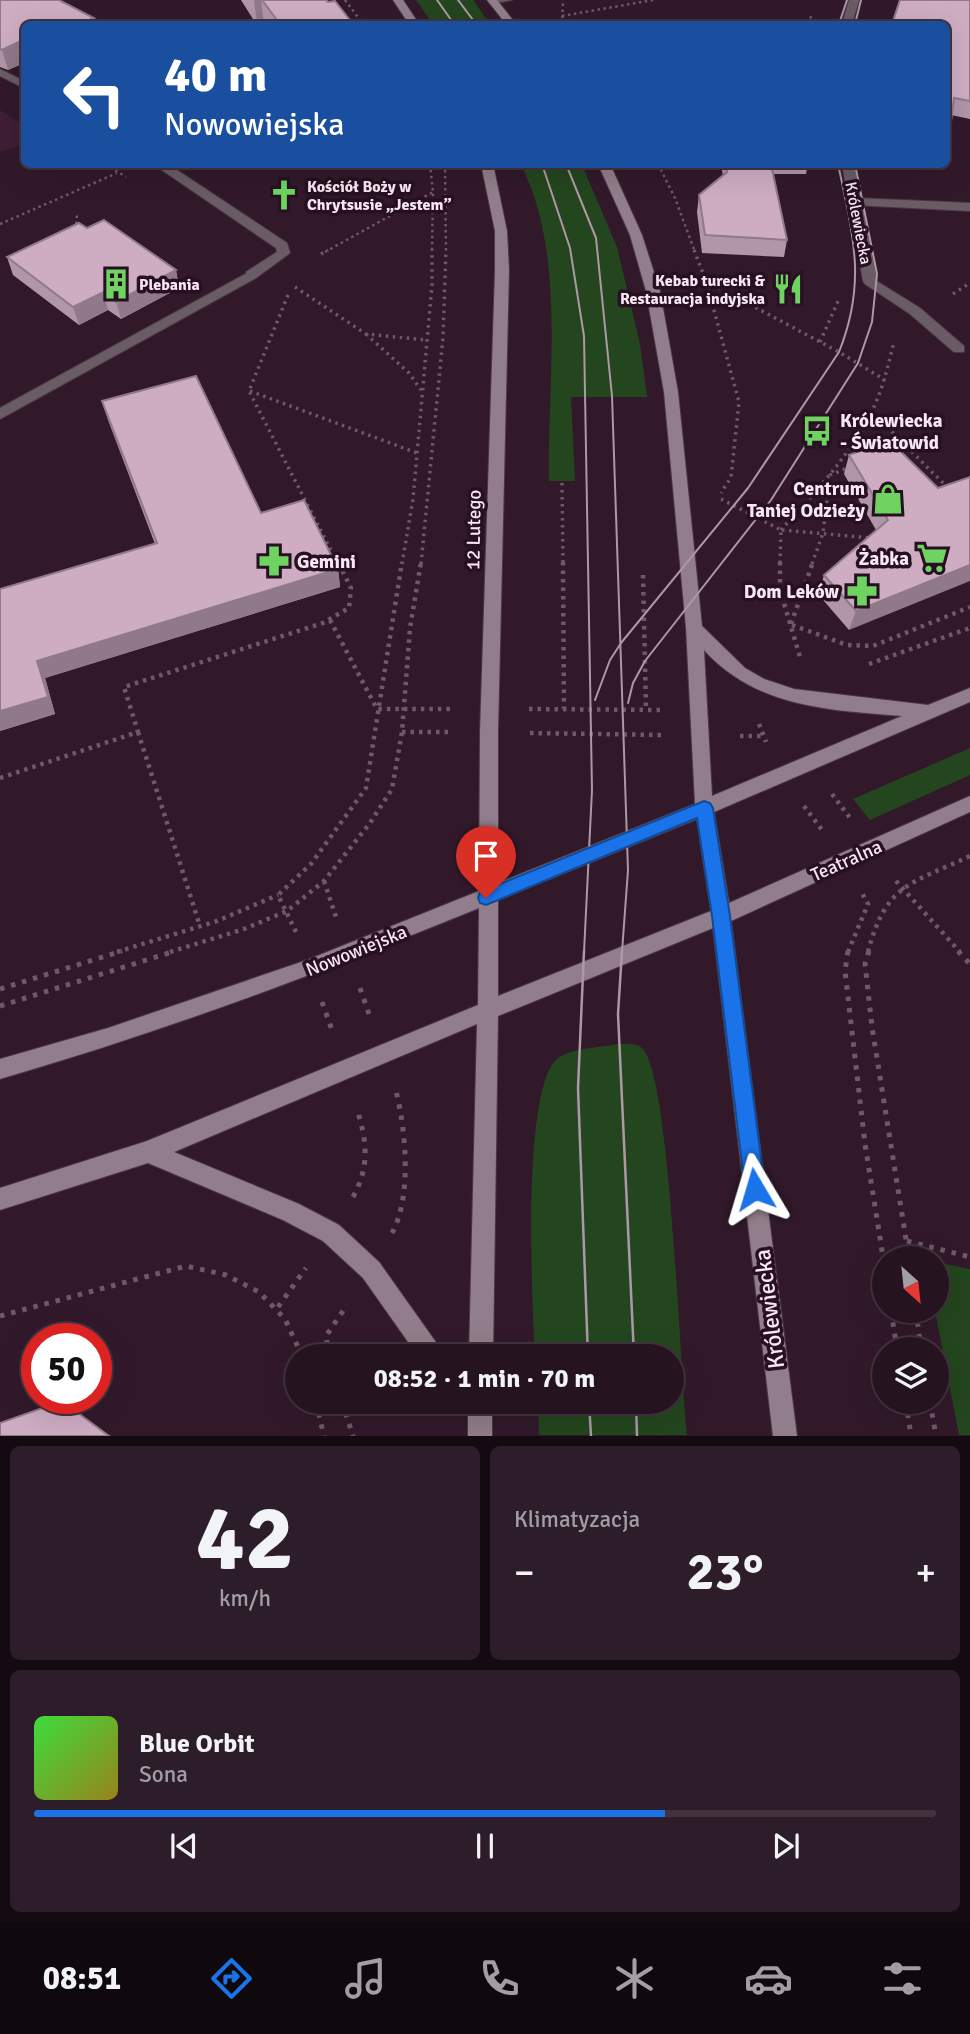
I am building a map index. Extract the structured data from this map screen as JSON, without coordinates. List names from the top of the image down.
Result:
{
  "streets": {
    "main road": [
      "Królewiecka",
      "12 Lutego",
      "Teatralna",
      "Nowowiejska"
    ]
  },
  "crossings": [
    ["Królewiecka", "Teatralna"],
    ["Królewiecka", "Nowowiejska"],
    ["12 Lutego", "Nowowiejska"]
  ],
  "places": {
    "church": ["Kościół Boży w Chrytsusie „Jestem”"],
    "building": ["Plebania"],
    "restaurant": ["Kebab turecki & Restauracja indyjska"],
    "bus stop": ["Królewiecka - Światowid"],
    "shop": ["Centrum Taniej Odzieży"],
    "supermarket": ["Żabka"],
    "pharmacy": ["Gemini", "Dom Leków"]
  },
  "north": "bottom right",
  "page": {
    "turn": ["40 m", "Nowowiejska"],
    "limit": "50",
    "trip": "08:52 · 1 min · 70 m",
    "tile": [
      ["42", "km/h"],
      "Klimatyzacja"
    ],
    "heat": ["−", "23°", "+"],
    "song": ["Blue Orbit", "Sona"],
    "tabs": "08:51"
  }
}
